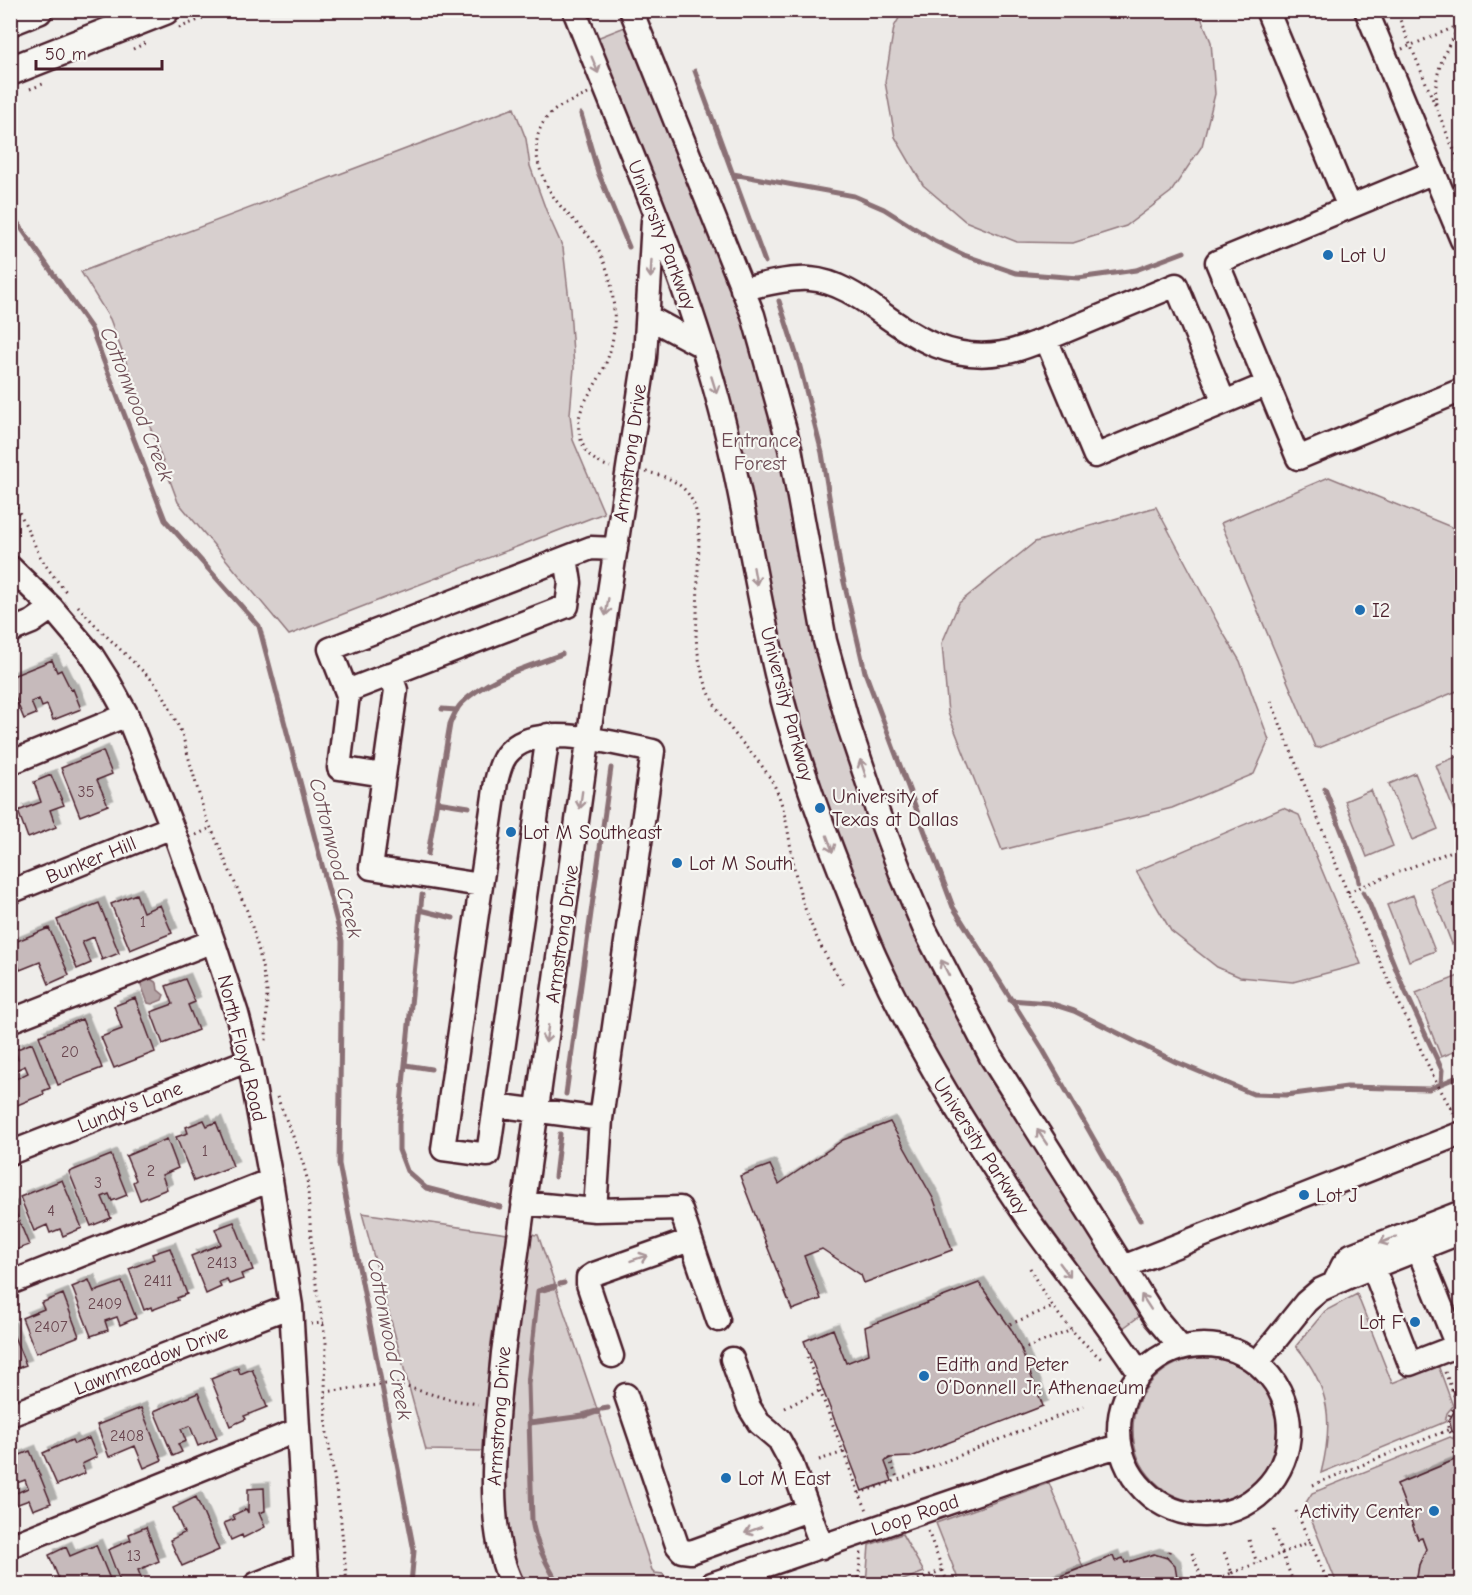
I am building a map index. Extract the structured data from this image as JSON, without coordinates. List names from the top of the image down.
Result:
{
  "streets": {
    "street": [
      "University Parkway",
      "Armstrong Drive",
      "Bunker Hill",
      "North Floyd Road",
      "Lundy's Lane",
      "Lawnmeadow Drive",
      "Loop Road"
    ]
  },
  "crossings": [
    ["University Parkway", "Armstrong Drive"],
    ["University Parkway", "Loop Road"],
    ["Bunker Hill", "North Floyd Road"],
    ["North Floyd Road", "Lundy's Lane"],
    ["North Floyd Road", "Lawnmeadow Drive"]
  ],
  "water": ["Cottonwood Creek"],
  "parks": ["Entrance Forest"],
  "places": [
    "Lot U",
    "I2",
    "University of Texas at Dallas",
    "Lot M Southeast",
    "Lot M South",
    "Lot J",
    "Lot F",
    "Edith and Peter O’Donnell Jr. Athenaeum",
    "Lot M East",
    "Activity Center"
  ],
  "house_numbers": [
    "35",
    "1",
    "20",
    "1",
    "2",
    "3",
    "4",
    "2413",
    "2411",
    "2409",
    "2407",
    "2408",
    "13"
  ],
  "scale_bar": "50 m"
}
